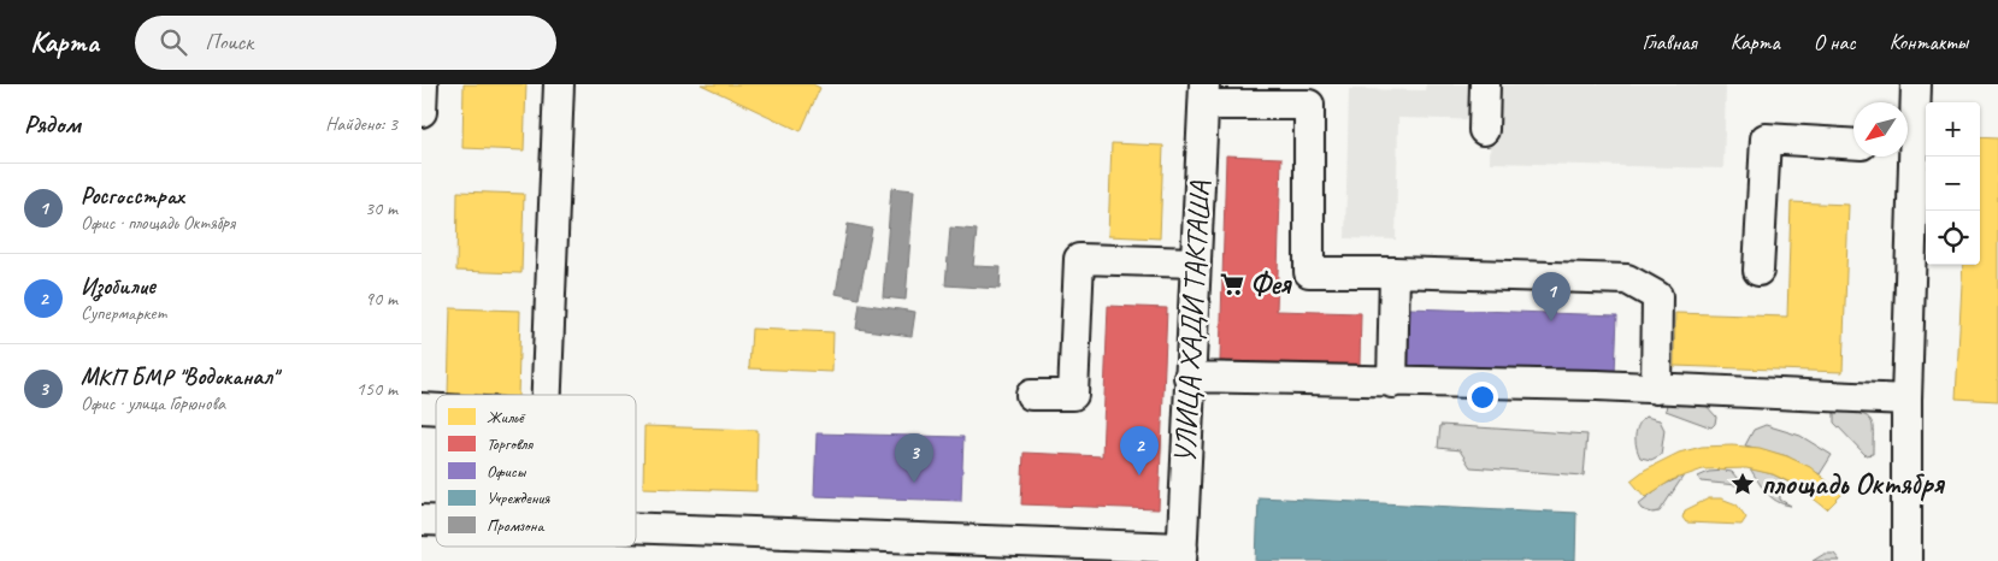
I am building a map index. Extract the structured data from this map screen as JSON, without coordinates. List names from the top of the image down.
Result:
{
  "streets": {
    "street": ["УЛИЦА ХАДИ ТАКТАША"]
  },
  "places": {
    "supermarket": ["Фея"],
    "place": ["площадь Октября"]
  },
  "legend": [
    "Жильё",
    "Торговля",
    "Офисы",
    "Учреждения",
    "Промзона"
  ],
  "north": "bottom left",
  "page": {
    "header": "Карта",
    "search": "Поиск",
    "nav": [
      "Главная",
      "Карта",
      "О нас",
      "Контакты"
    ],
    "heading": ["Рядом", "Найдено: 3"],
    "map_buttons": ["+", "−"],
    "list": [
      {
        "mark": "1",
        "name": "Росгосстрах",
        "note": "Офис · площадь Октября",
        "value": "30 m"
      },
      {
        "mark": "2",
        "name": "Изобилие",
        "note": "Супермаркет",
        "value": "90 m"
      },
      {
        "mark": "3",
        "name": "МКП БМР \"Водоканал\"",
        "note": "Офис · улица Горюнова",
        "value": "150 m"
      }
    ],
    "pins": ["1", "2", "3"]
  }
}
